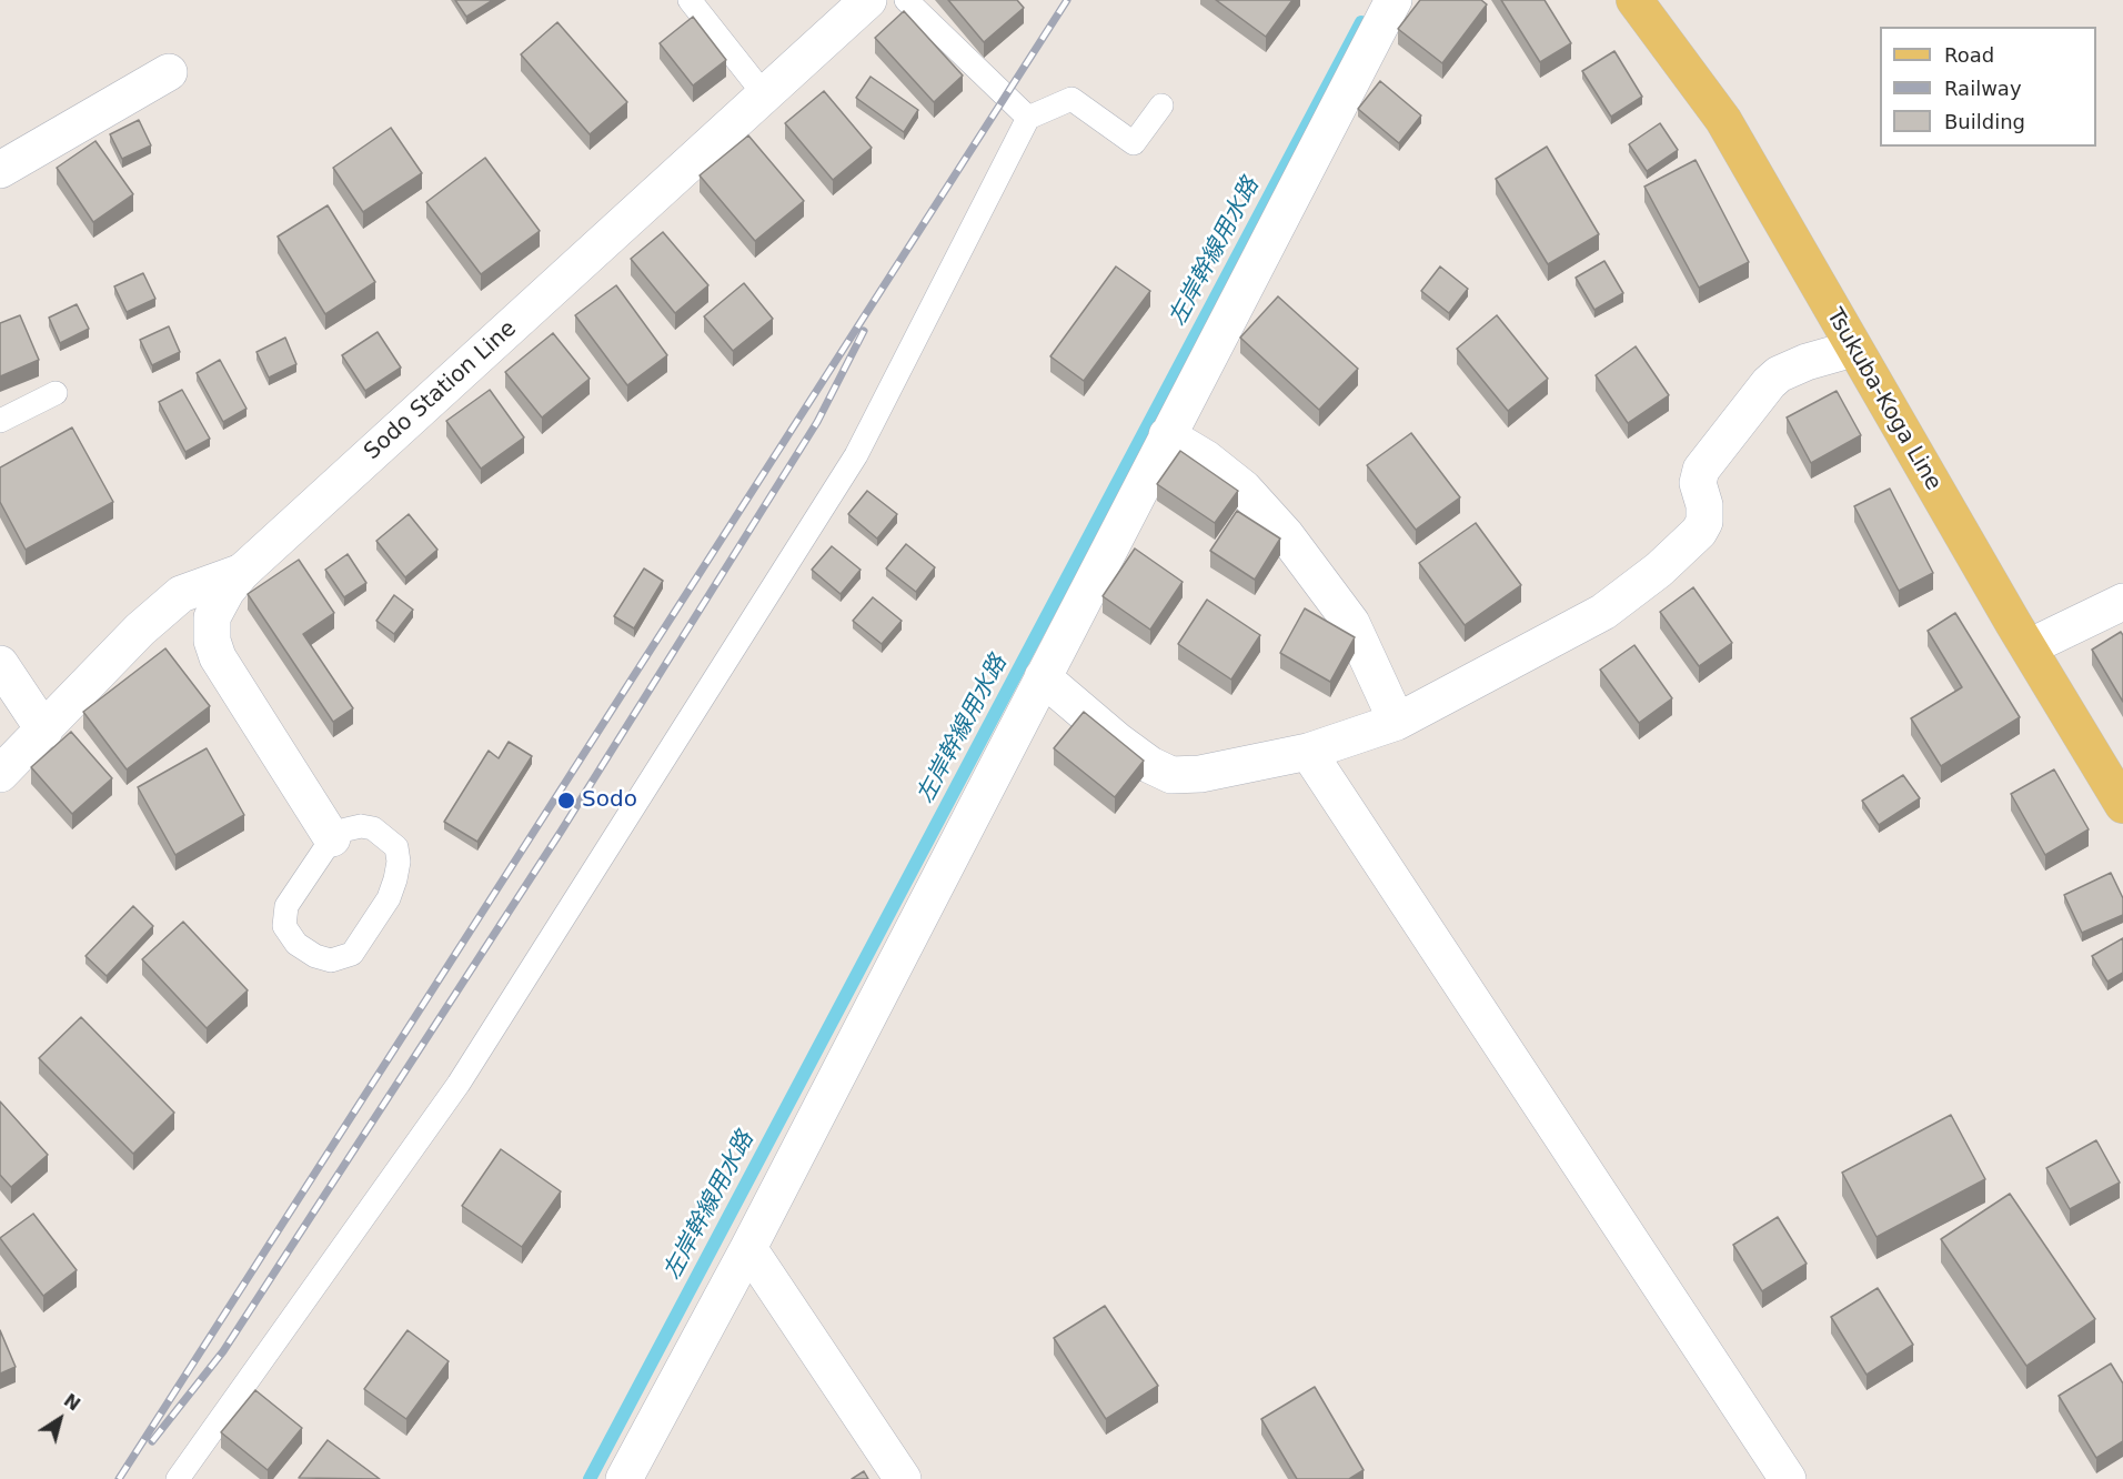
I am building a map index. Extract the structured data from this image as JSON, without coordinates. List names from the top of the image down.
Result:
{
  "streets": {
    "main road": ["Tsukuba-Koga Line"],
    "street": ["Sodo Station Line"]
  },
  "water": ["左岸幹線用水路"],
  "places": ["Sodo"],
  "legend": ["Road", "Railway", "Building"],
  "north": "top right"
}
